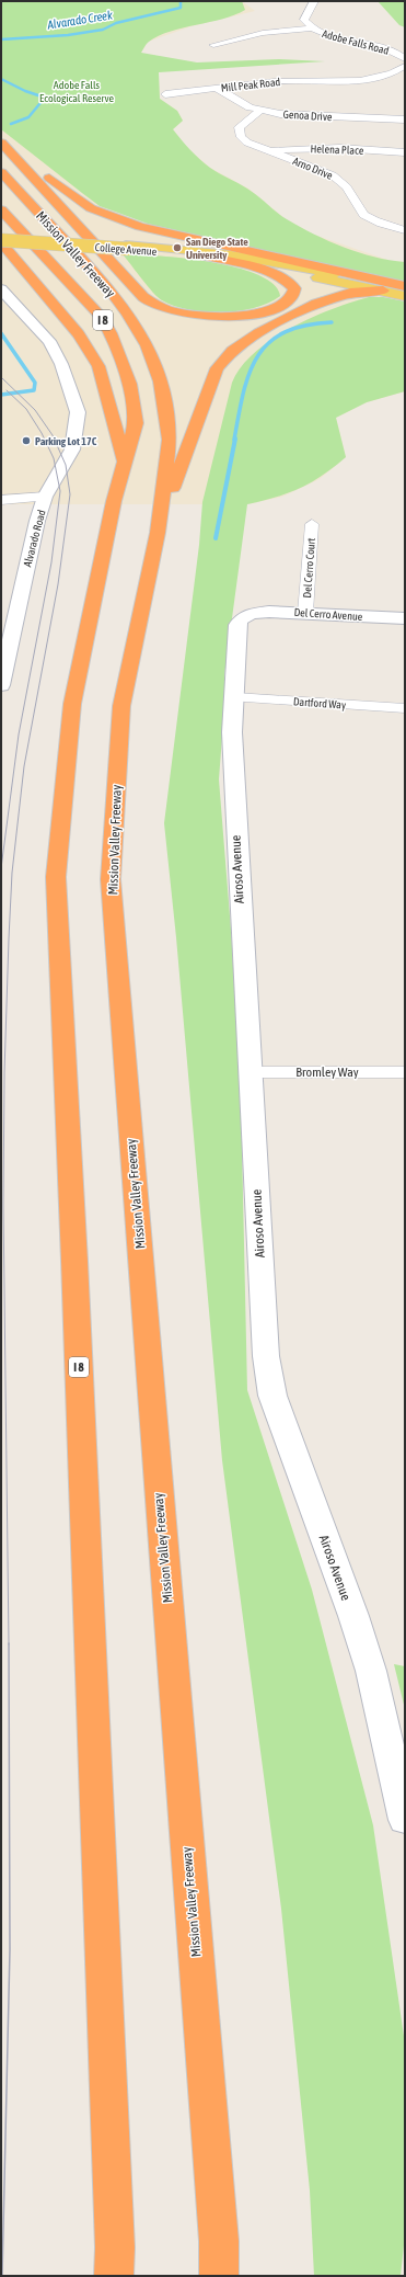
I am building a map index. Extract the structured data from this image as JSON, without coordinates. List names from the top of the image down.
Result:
{
  "streets": {
    "highway": ["Mission Valley Freeway", "I 8"],
    "main road": ["College Avenue"],
    "street": [
      "Adobe Falls Road",
      "Mill Peak Road",
      "Genoa Drive",
      "Helena Place",
      "Arno Drive",
      "Alvarado Road",
      "Del Cerro Court",
      "Del Cerro Avenue",
      "Dartford Way",
      "Airoso Avenue",
      "Bromley Way"
    ]
  },
  "crossings": [
    ["Adobe Falls Road", "Mill Peak Road"],
    ["Mill Peak Road", "Genoa Drive"],
    ["Genoa Drive", "Arno Drive"],
    ["Helena Place", "Arno Drive"],
    ["Del Cerro Court", "Del Cerro Avenue"],
    ["Del Cerro Avenue", "Airoso Avenue"],
    ["Dartford Way", "Airoso Avenue"],
    ["Airoso Avenue", "Bromley Way"]
  ],
  "water": ["Alvarado Creek"],
  "parks": ["Adobe Falls Ecological Reserve"],
  "places": ["San Diego State University", "Parking Lot 17C"]
}
